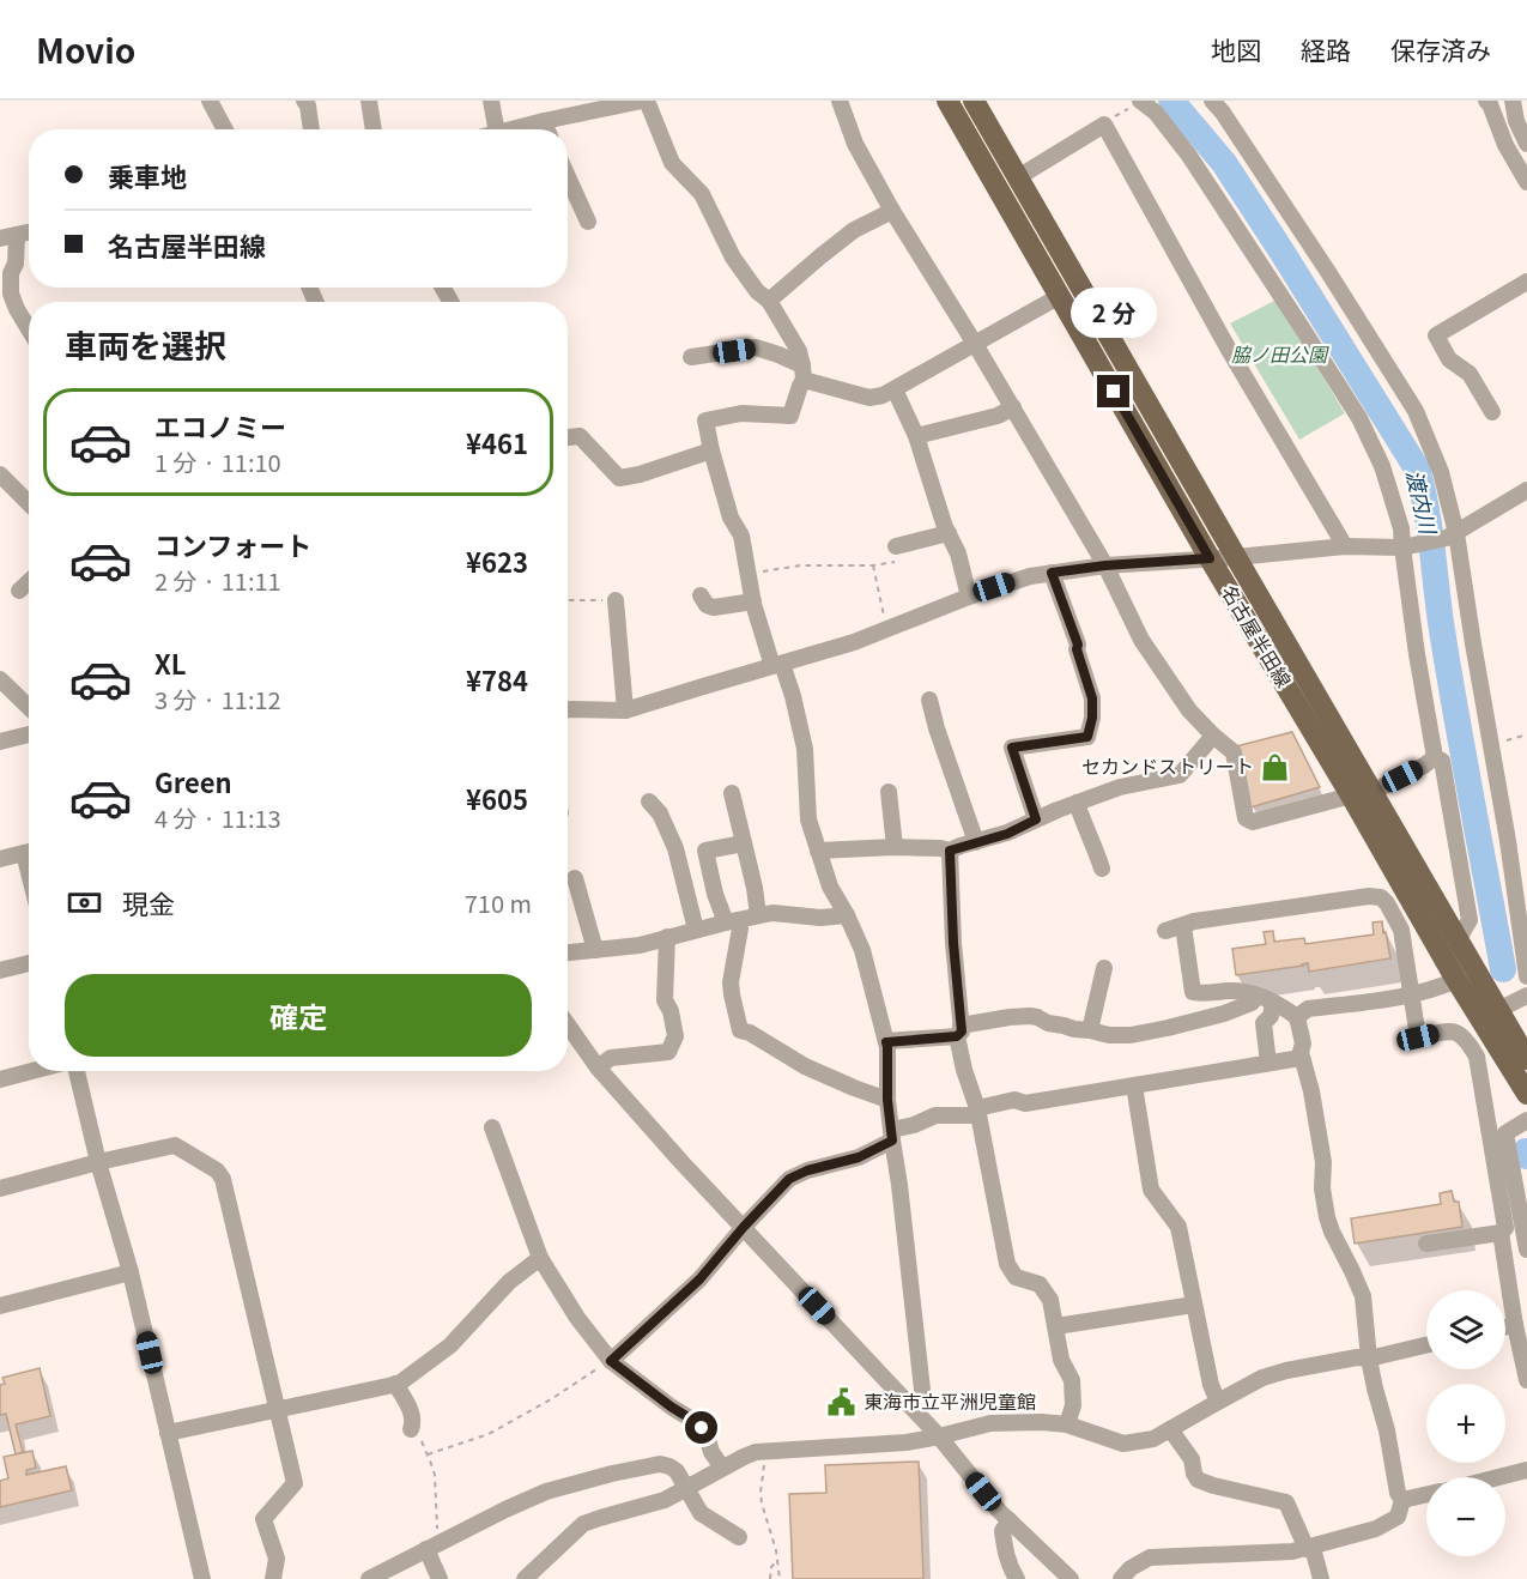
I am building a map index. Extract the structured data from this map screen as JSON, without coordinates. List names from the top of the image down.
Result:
{
  "streets": {
    "main road": ["名古屋半田線"]
  },
  "water": ["渡内川"],
  "parks": ["脇ノ田公園"],
  "places": {
    "shop": ["セカンドストリート"],
    "public building": ["東海市立平洲児童館"]
  },
  "page": {
    "header": "Movio",
    "nav": ["地図", "経路", "保存済み"],
    "banner": ["乗車地", "名古屋半田線"],
    "bubble": "2 分",
    "heading": "車両を選択",
    "list": [
      {
        "name": "エコノミー",
        "note": "1 分 · 11:10",
        "value": "¥461"
      },
      {
        "name": "コンフォート",
        "note": "2 分 · 11:11",
        "value": "¥623"
      },
      {
        "name": "XL",
        "note": "3 分 · 11:12",
        "value": "¥784"
      },
      {
        "name": "Green",
        "note": "4 分 · 11:13",
        "value": "¥605"
      }
    ],
    "pay": ["現金", "710 m"],
    "buttons": "確定",
    "map_buttons": ["+", "−"]
  }
}
